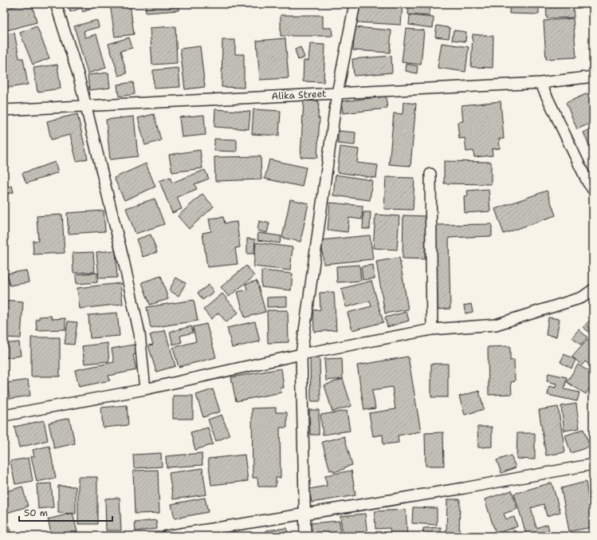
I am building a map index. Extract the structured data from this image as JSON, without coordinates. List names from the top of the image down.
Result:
{
  "streets": {
    "street": ["Alika Street"]
  },
  "scale_bar": "50 m"
}
